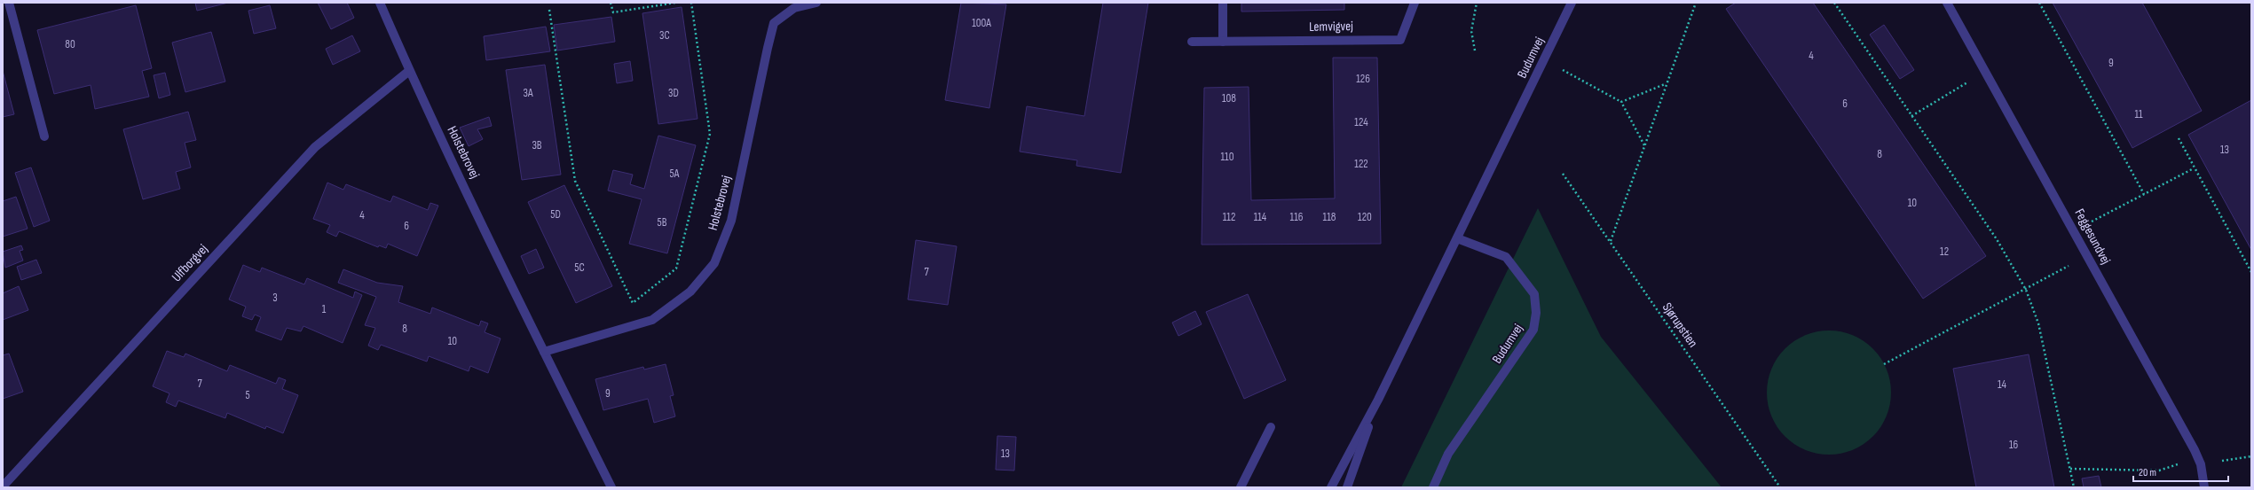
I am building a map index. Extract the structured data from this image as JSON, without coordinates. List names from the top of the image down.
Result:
{
  "streets": {
    "street": [
      "Lemvigvej",
      "Budumvej",
      "Holstebrovej",
      "Feggesundvej",
      "Ulfborgvej"
    ],
    "path": ["Sjørupstien"]
  },
  "crossings": [
    ["Holstebrovej", "Ulfborgvej"]
  ],
  "house_numbers": [
    "100A",
    "3C",
    "80",
    "4",
    "9",
    "126",
    "3A",
    "3D",
    "108",
    "6",
    "11",
    "124",
    "3B",
    "13",
    "8",
    "110",
    "122",
    "5A",
    "10",
    "5D",
    "4",
    "112",
    "114",
    "116",
    "118",
    "120",
    "5B",
    "6",
    "12",
    "5C",
    "7",
    "3",
    "1",
    "8",
    "10",
    "7",
    "14",
    "9",
    "5",
    "16",
    "13"
  ],
  "scale_bar": "20 m"
}
